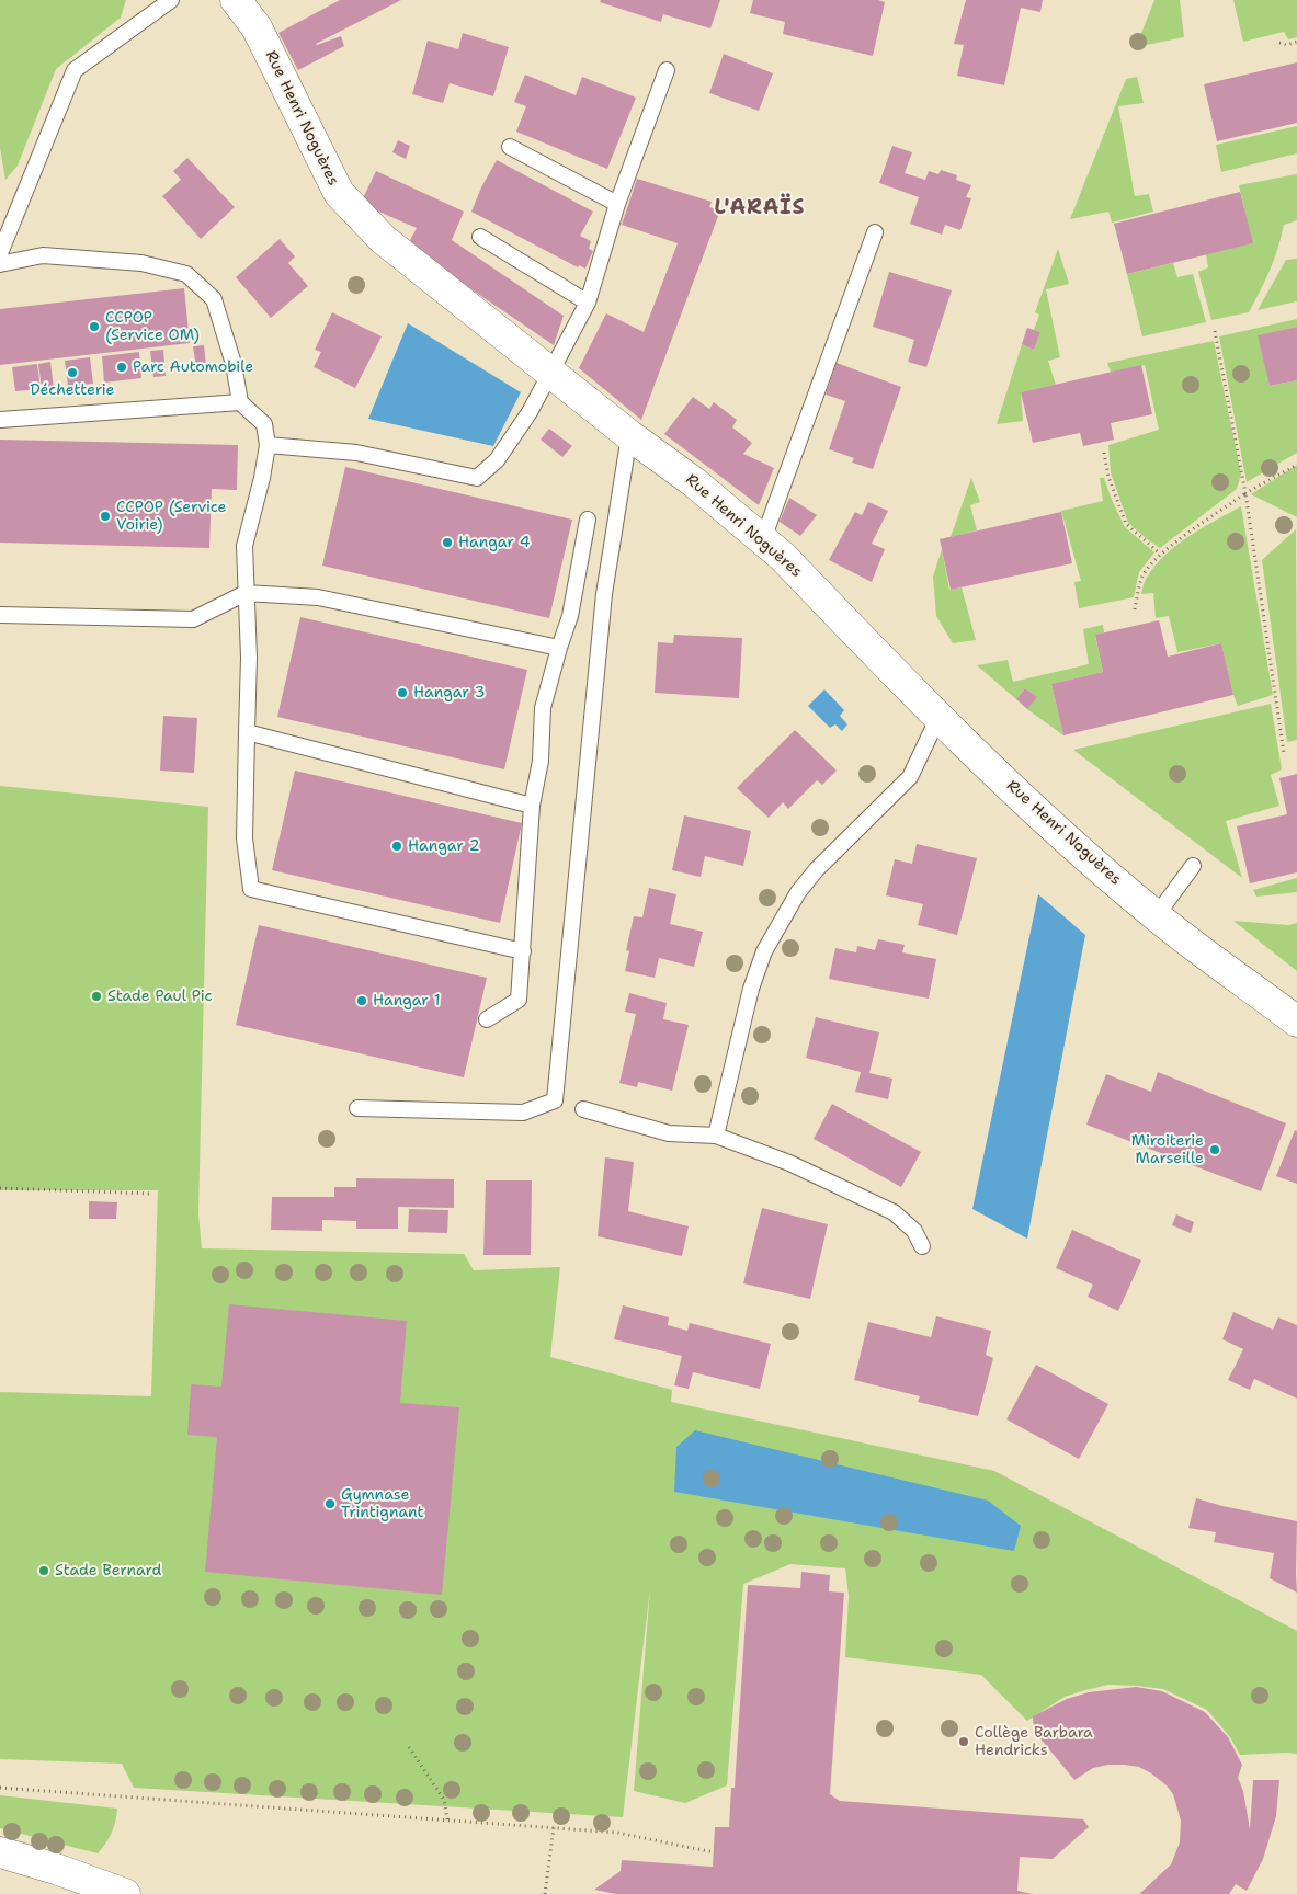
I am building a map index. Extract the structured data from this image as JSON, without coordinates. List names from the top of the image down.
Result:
{
  "streets": {
    "street": ["Rue Henri Noguères"]
  },
  "districts": ["L'ARAÏS"],
  "places": [
    "CCPOP (Service OM)",
    "Parc Automobile",
    "Déchetterie",
    "CCPOP (Service Voirie)",
    "Hangar 4",
    "Hangar 3",
    "Hangar 2",
    "Stade Paul Pic",
    "Hangar 1",
    "Miroiterie Marseille",
    "Gymnase Trintignant",
    "Stade Bernard",
    "Collège Barbara Hendricks"
  ]
}
